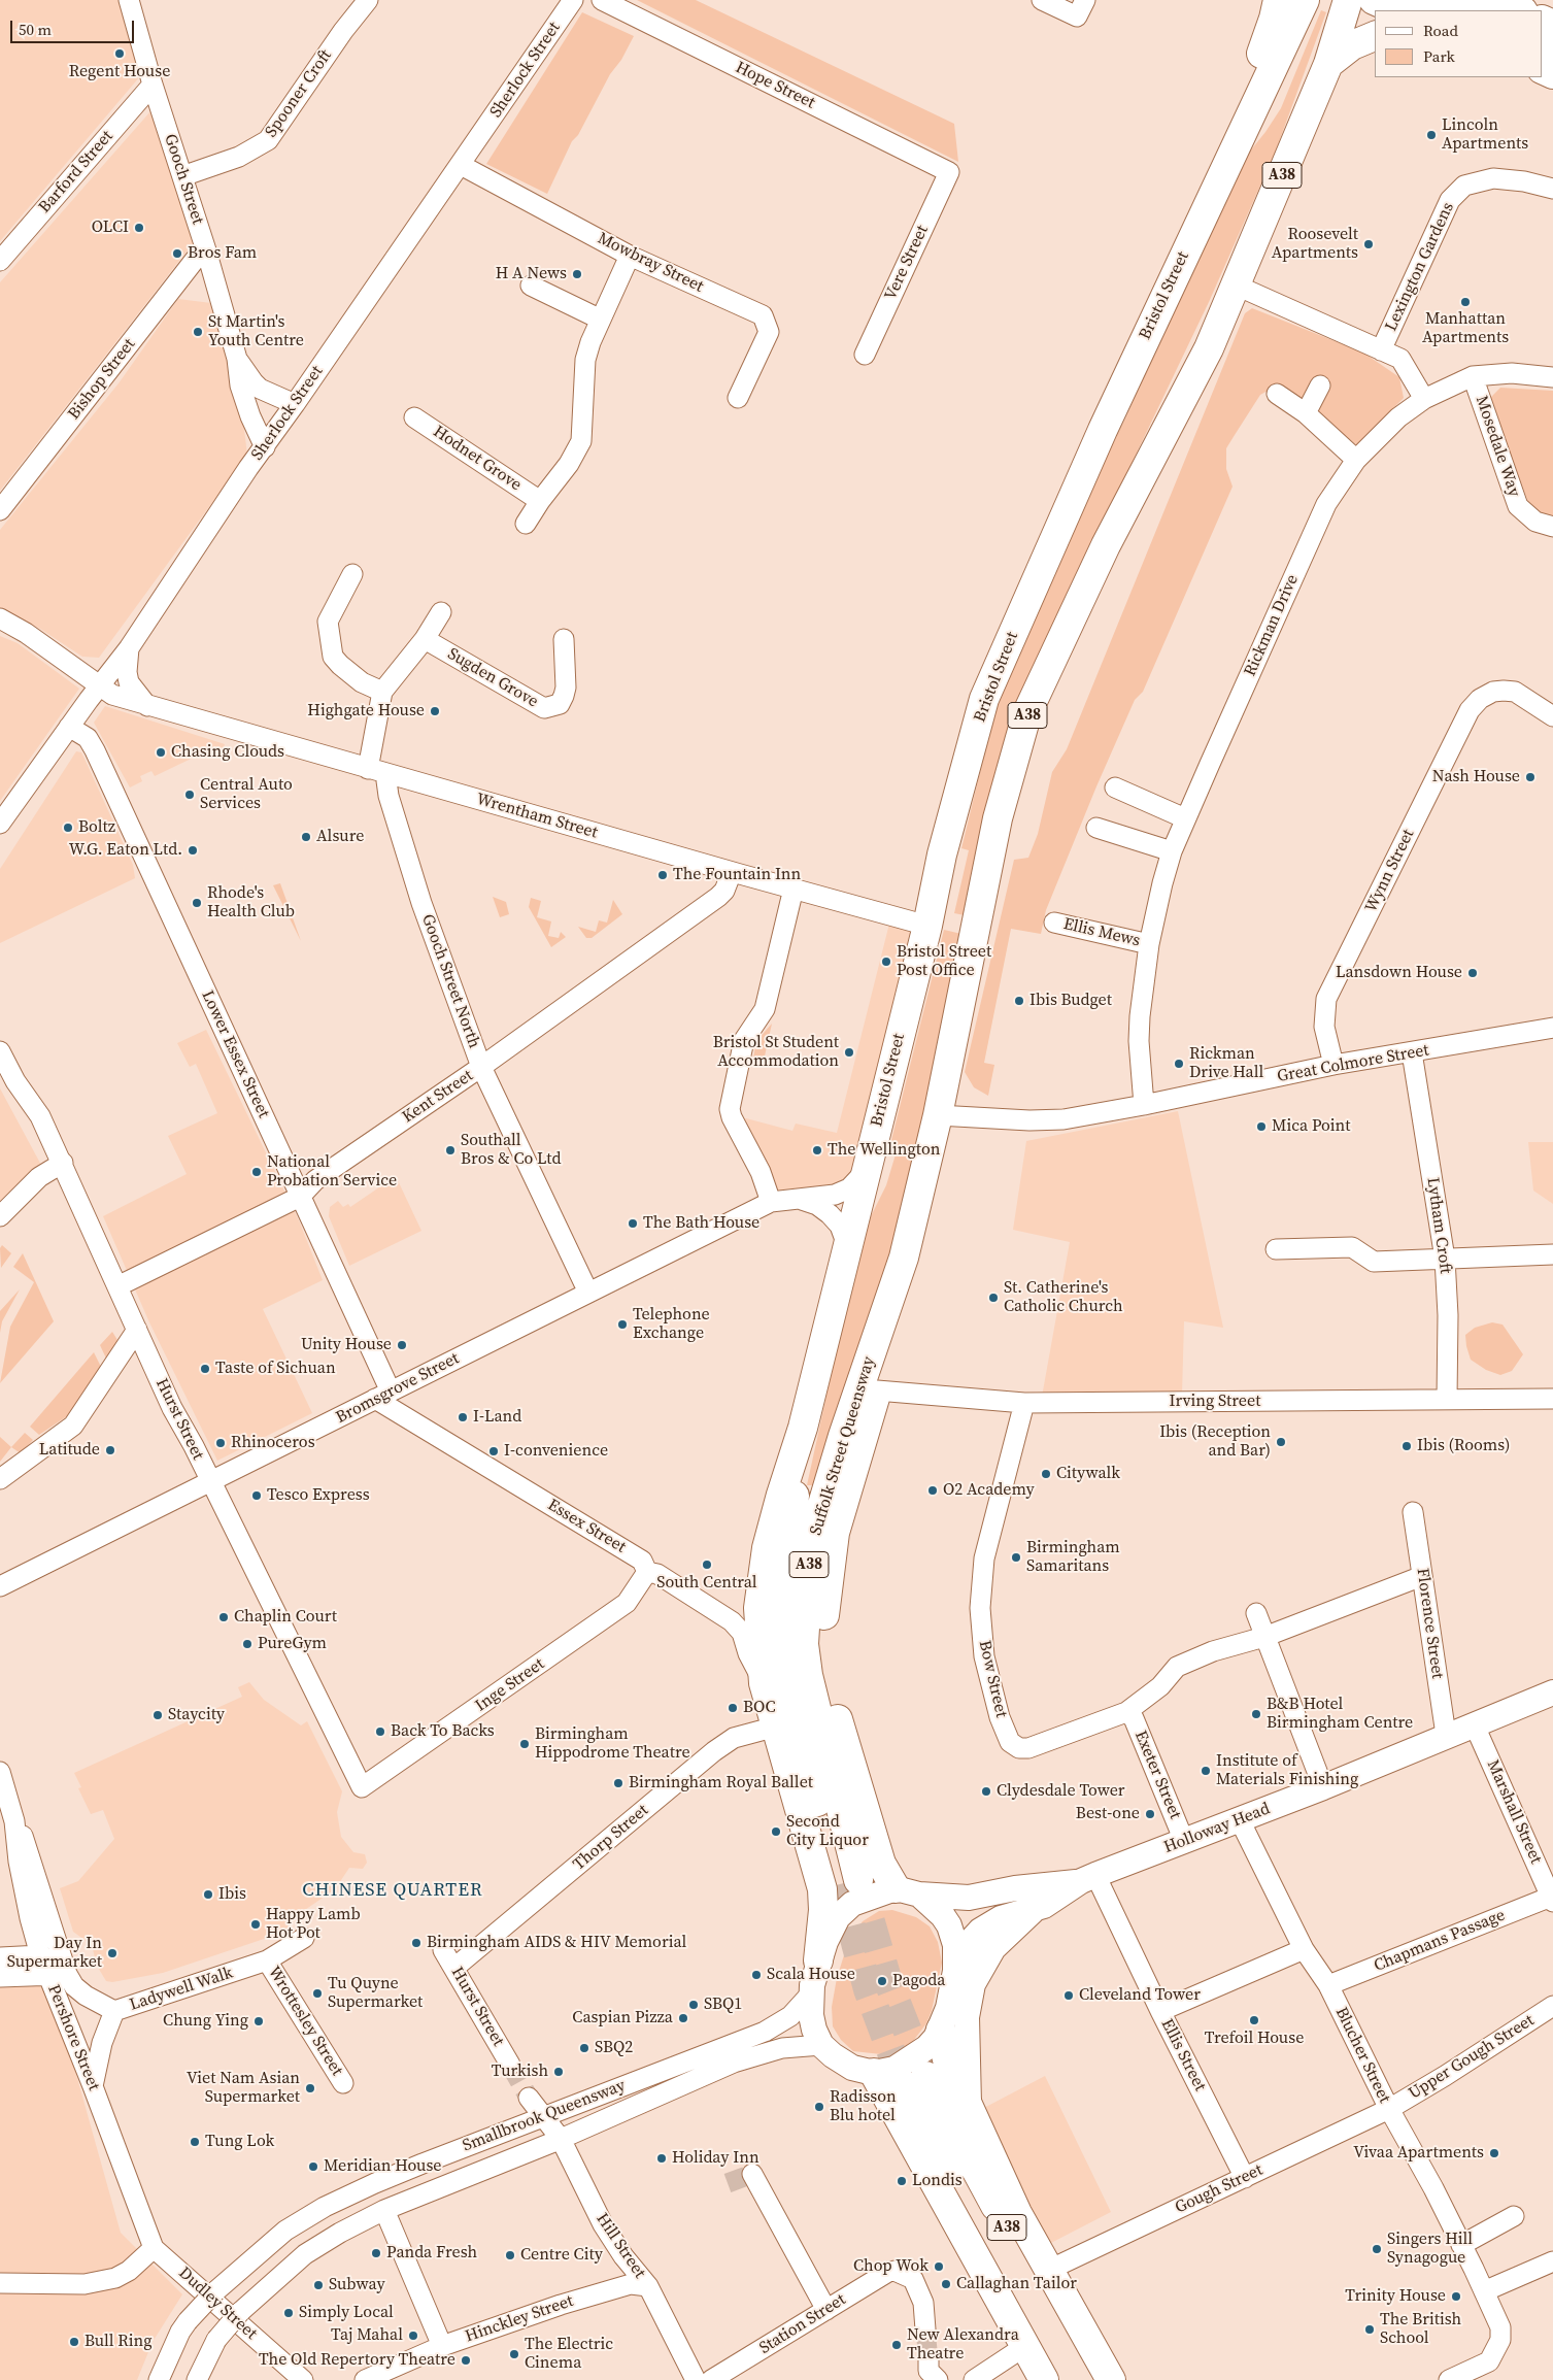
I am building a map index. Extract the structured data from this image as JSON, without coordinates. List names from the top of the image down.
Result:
{
  "streets": {
    "highway": ["A38", "Bristol Street", "Suffolk Street Queensway"],
    "main road": ["Holloway Head"],
    "street": [
      "Sherlock Street",
      "Hope Street",
      "Spooner Croft",
      "Barford Street",
      "Gooch Street",
      "Mowbray Street",
      "Vere Street",
      "Lexington Gardens",
      "Bishop Street",
      "Mosedale Way",
      "Hodnet Grove",
      "Rickman Drive",
      "Sugden Grove",
      "Wrentham Street",
      "Wynn Street",
      "Ellis Mews",
      "Gooch Street North",
      "Lower Essex Street",
      "Great Colmore Street",
      "Kent Street",
      "Lytham Croft",
      "Bromsgrove Street",
      "Irving Street",
      "Hurst Street",
      "Essex Street",
      "Florence Street",
      "Bow Street",
      "Inge Street",
      "Exeter Street",
      "Marshall Street",
      "Thorp Street",
      "Chapmans Passage",
      "Ladywell Walk",
      "Wrottesley Street",
      "Pershore Street",
      "Ellis Street",
      "Blucher Street",
      "Upper Gough Street",
      "Smallbrook Queensway",
      "Gough Street",
      "Hill Street",
      "Dudley Street",
      "Hinckley Street",
      "Station Street"
    ]
  },
  "crossings": [
    ["Sherlock Street", "Gooch Street"],
    ["Sherlock Street", "Mowbray Street"],
    ["Sherlock Street", "Wrentham Street"],
    ["Sherlock Street", "Lower Essex Street"],
    ["Hope Street", "Vere Street"],
    ["Spooner Croft", "Gooch Street"],
    ["Barford Street", "Gooch Street"],
    ["A38", "Great Colmore Street"],
    ["A38", "Suffolk Street Queensway"],
    ["Gooch Street", "Bishop Street"],
    ["Bristol Street", "Wrentham Street"],
    ["Bristol Street", "Bromsgrove Street"],
    ["Bristol Street", "Suffolk Street Queensway"],
    ["Mosedale Way", "Rickman Drive"],
    ["Rickman Drive", "Ellis Mews"],
    ["Rickman Drive", "Great Colmore Street"],
    ["Wrentham Street", "Gooch Street North"],
    ["Wrentham Street", "Kent Street"],
    ["Wynn Street", "Great Colmore Street"],
    ["Gooch Street North", "Kent Street"],
    ["Gooch Street North", "Bromsgrove Street"],
    ["Lower Essex Street", "Kent Street"],
    ["Lower Essex Street", "Bromsgrove Street"],
    ["Lower Essex Street", "Essex Street"],
    ["Great Colmore Street", "Lytham Croft"],
    ["Kent Street", "Hurst Street"],
    ["Lytham Croft", "Irving Street"],
    ["Bromsgrove Street", "Hurst Street"],
    ["Bromsgrove Street", "Essex Street"],
    ["Irving Street", "Bow Street"],
    ["Hurst Street", "Inge Street"],
    ["Hurst Street", "Thorp Street"],
    ["Essex Street", "Inge Street"],
    ["Florence Street", "Holloway Head"],
    ["Bow Street", "Exeter Street"],
    ["Exeter Street", "Holloway Head"],
    ["Marshall Street", "Holloway Head"],
    ["Marshall Street", "Chapmans Passage"],
    ["Holloway Head", "Ellis Street"],
    ["Holloway Head", "Blucher Street"],
    ["Holloway Head", "Smallbrook Queensway"],
    ["Chapmans Passage", "Blucher Street"],
    ["Ladywell Walk", "Wrottesley Street"],
    ["Ladywell Walk", "Pershore Street"],
    ["Pershore Street", "Dudley Street"],
    ["Ellis Street", "Gough Street"],
    ["Blucher Street", "Upper Gough Street"],
    ["Blucher Street", "Gough Street"],
    ["Upper Gough Street", "Gough Street"],
    ["Smallbrook Queensway", "Hill Street"],
    ["Hill Street", "Hinckley Street"]
  ],
  "districts": ["CHINESE QUARTER"],
  "places": [
    "Regent House",
    "Lincoln Apartments",
    "OLCI",
    "Roosevelt Apartments",
    "Bros Fam",
    "H A News",
    "Manhattan Apartments",
    "St Martin's Youth Centre",
    "Highgate House",
    "Chasing Clouds",
    "Nash House",
    "Central Auto Services",
    "Boltz",
    "Alsure",
    "W.G. Eaton Ltd.",
    "The Fountain Inn",
    "Rhode's Health Club",
    "Bristol Street Post Office",
    "Lansdown House",
    "Ibis Budget",
    "Bristol St Student Accommodation",
    "Rickman Drive Hall",
    "Mica Point",
    "Southall Bros & Co Ltd",
    "The Wellington",
    "National Probation Service",
    "The Bath House",
    "St. Catherine's Catholic Church",
    "Telephone Exchange",
    "Unity House",
    "Taste of Sichuan",
    "I-Land",
    "Ibis (Reception and Bar)",
    "Rhinoceros",
    "Ibis (Rooms)",
    "Latitude",
    "I-convenience",
    "Citywalk",
    "O2 Academy",
    "Tesco Express",
    "Birmingham Samaritans",
    "South Central",
    "Chaplin Court",
    "PureGym",
    "BOC",
    "B&B Hotel Birmingham Centre",
    "Staycity",
    "Back To Backs",
    "Birmingham Hippodrome Theatre",
    "Institute of Materials Finishing",
    "Birmingham Royal Ballet",
    "Clydesdale Tower",
    "Best-one",
    "Second City Liquor",
    "Ibis",
    "Happy Lamb Hot Pot",
    "Birmingham AIDS & HIV Memorial",
    "Day In Supermarket",
    "Scala House",
    "Pagoda",
    "Tu Quyne Supermarket",
    "Cleveland Tower",
    "SBQ1",
    "Caspian Pizza",
    "Trefoil House",
    "Chung Ying",
    "SBQ2",
    "Turkish",
    "Viet Nam Asian Supermarket",
    "Radisson Blu hotel",
    "Tung Lok",
    "Vivaa Apartments",
    "Holiday Inn",
    "Meridian House",
    "Londis",
    "Singers Hill Synagogue",
    "Panda Fresh",
    "Centre City",
    "Chop Wok",
    "Callaghan Tailor",
    "Subway",
    "Trinity House",
    "Simply Local",
    "The British School",
    "Taj Mahal",
    "Bull Ring",
    "New Alexandra Theatre",
    "The Electric Cinema",
    "The Old Repertory Theatre"
  ],
  "legend": ["Road", "Park"],
  "scale_bar": "50 m"
}
